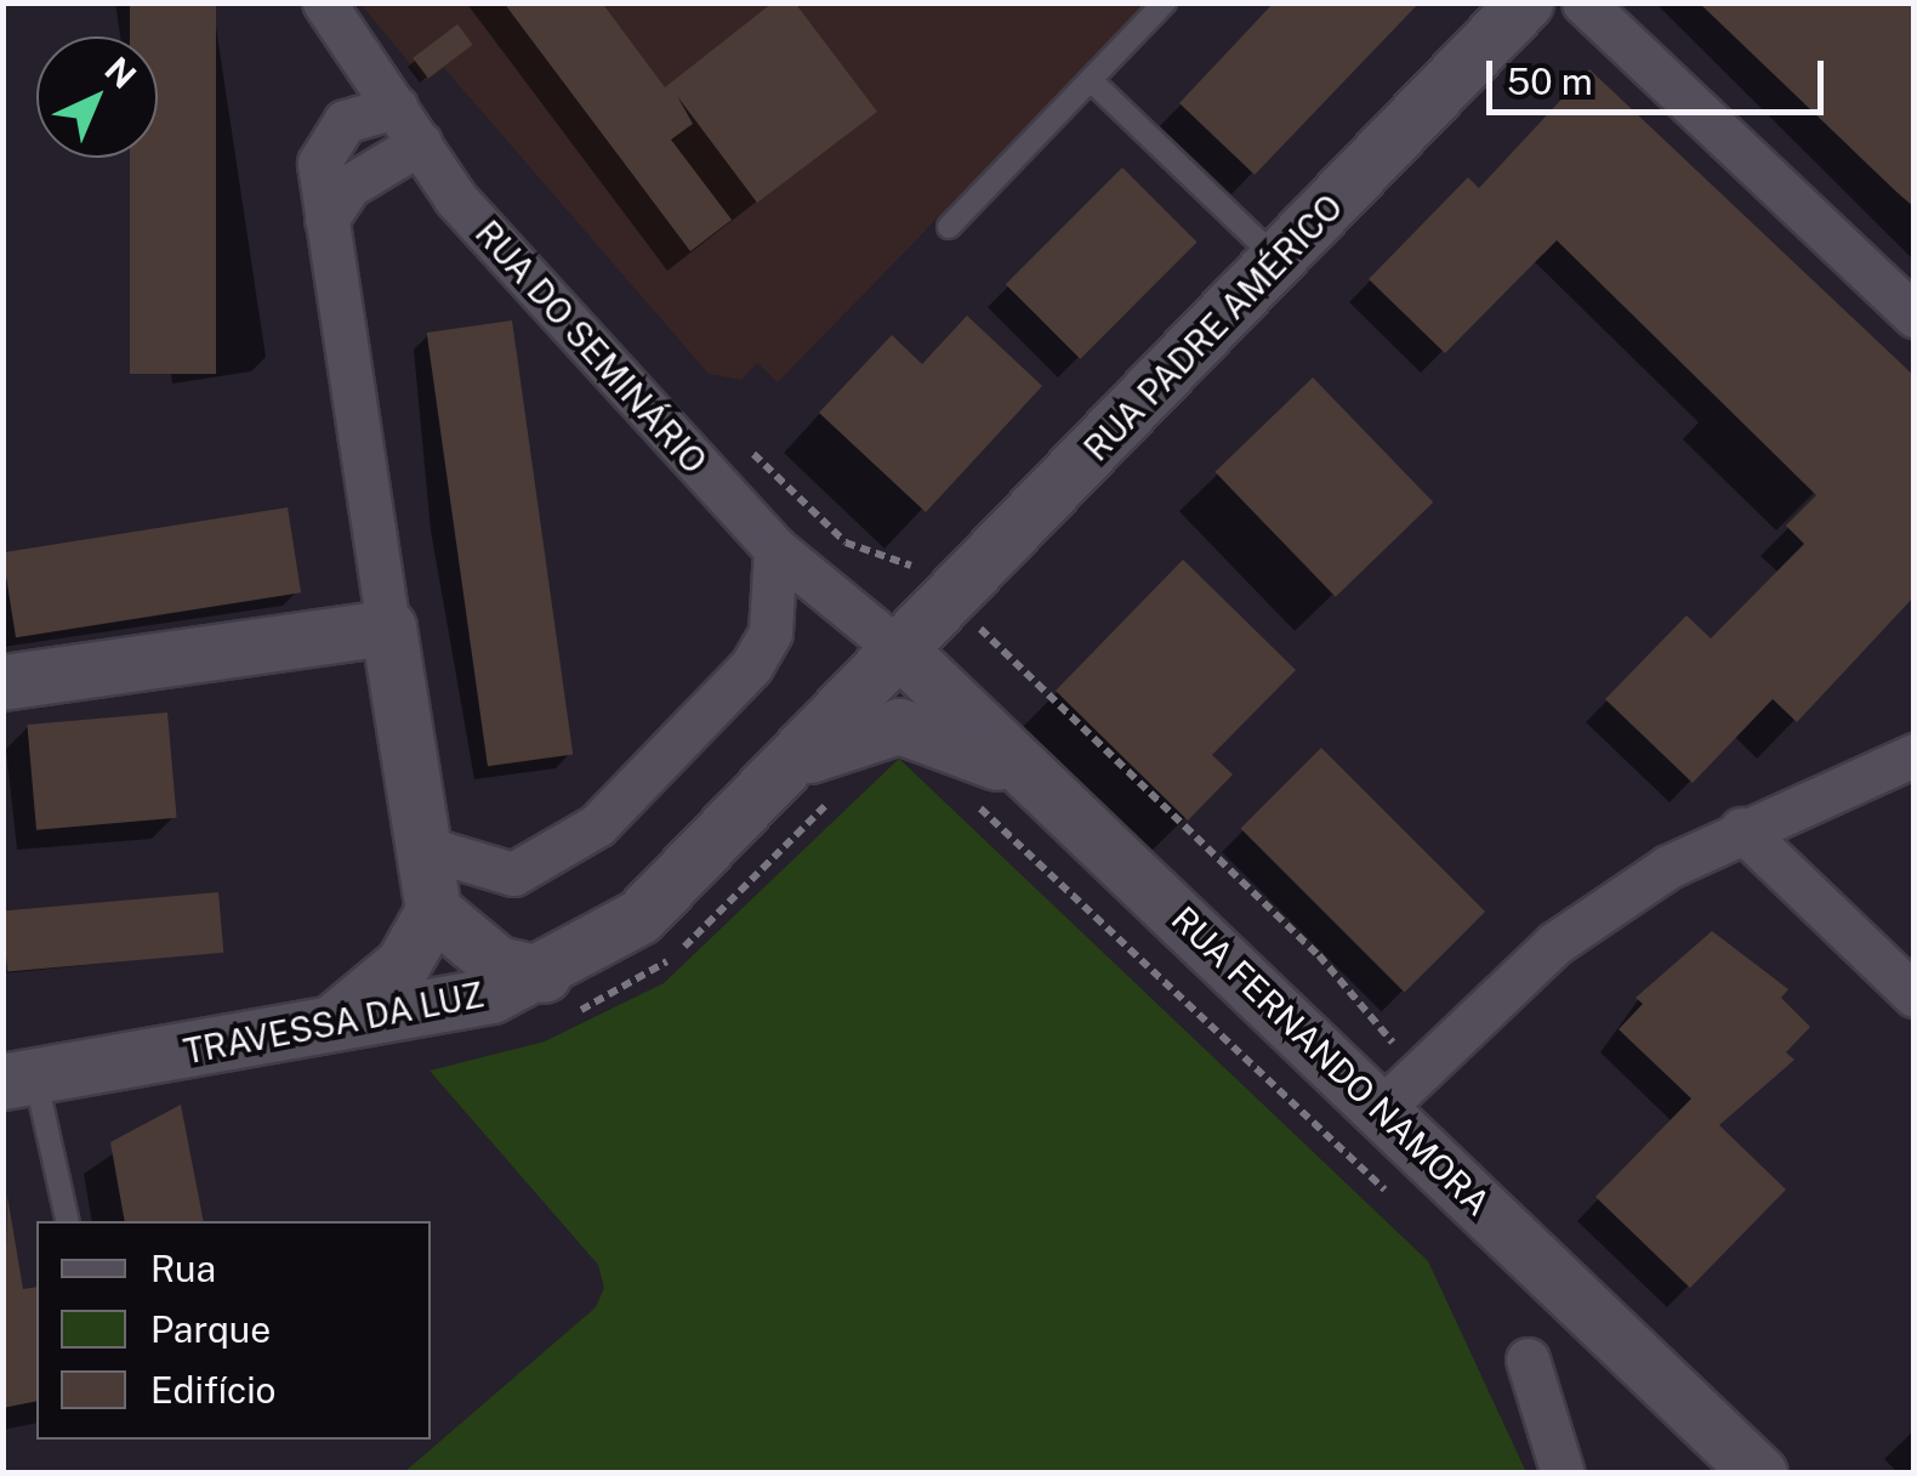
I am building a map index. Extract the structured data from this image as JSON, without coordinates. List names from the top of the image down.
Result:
{
  "streets": {
    "street": [
      "RUA PADRE AMÉRICO",
      "RUA DO SEMINÁRIO",
      "TRAVESSA DA LUZ",
      "RUA FERNANDO NAMORA"
    ]
  },
  "crossings": [
    ["RUA PADRE AMÉRICO", "RUA DO SEMINÁRIO"],
    ["RUA PADRE AMÉRICO", "TRAVESSA DA LUZ"],
    ["RUA PADRE AMÉRICO", "RUA FERNANDO NAMORA"],
    ["RUA DO SEMINÁRIO", "TRAVESSA DA LUZ"],
    ["RUA DO SEMINÁRIO", "RUA FERNANDO NAMORA"],
    ["TRAVESSA DA LUZ", "RUA FERNANDO NAMORA"]
  ],
  "legend": ["Rua", "Parque", "Edifício"],
  "scale_bar": "50 m",
  "north": "top right"
}
